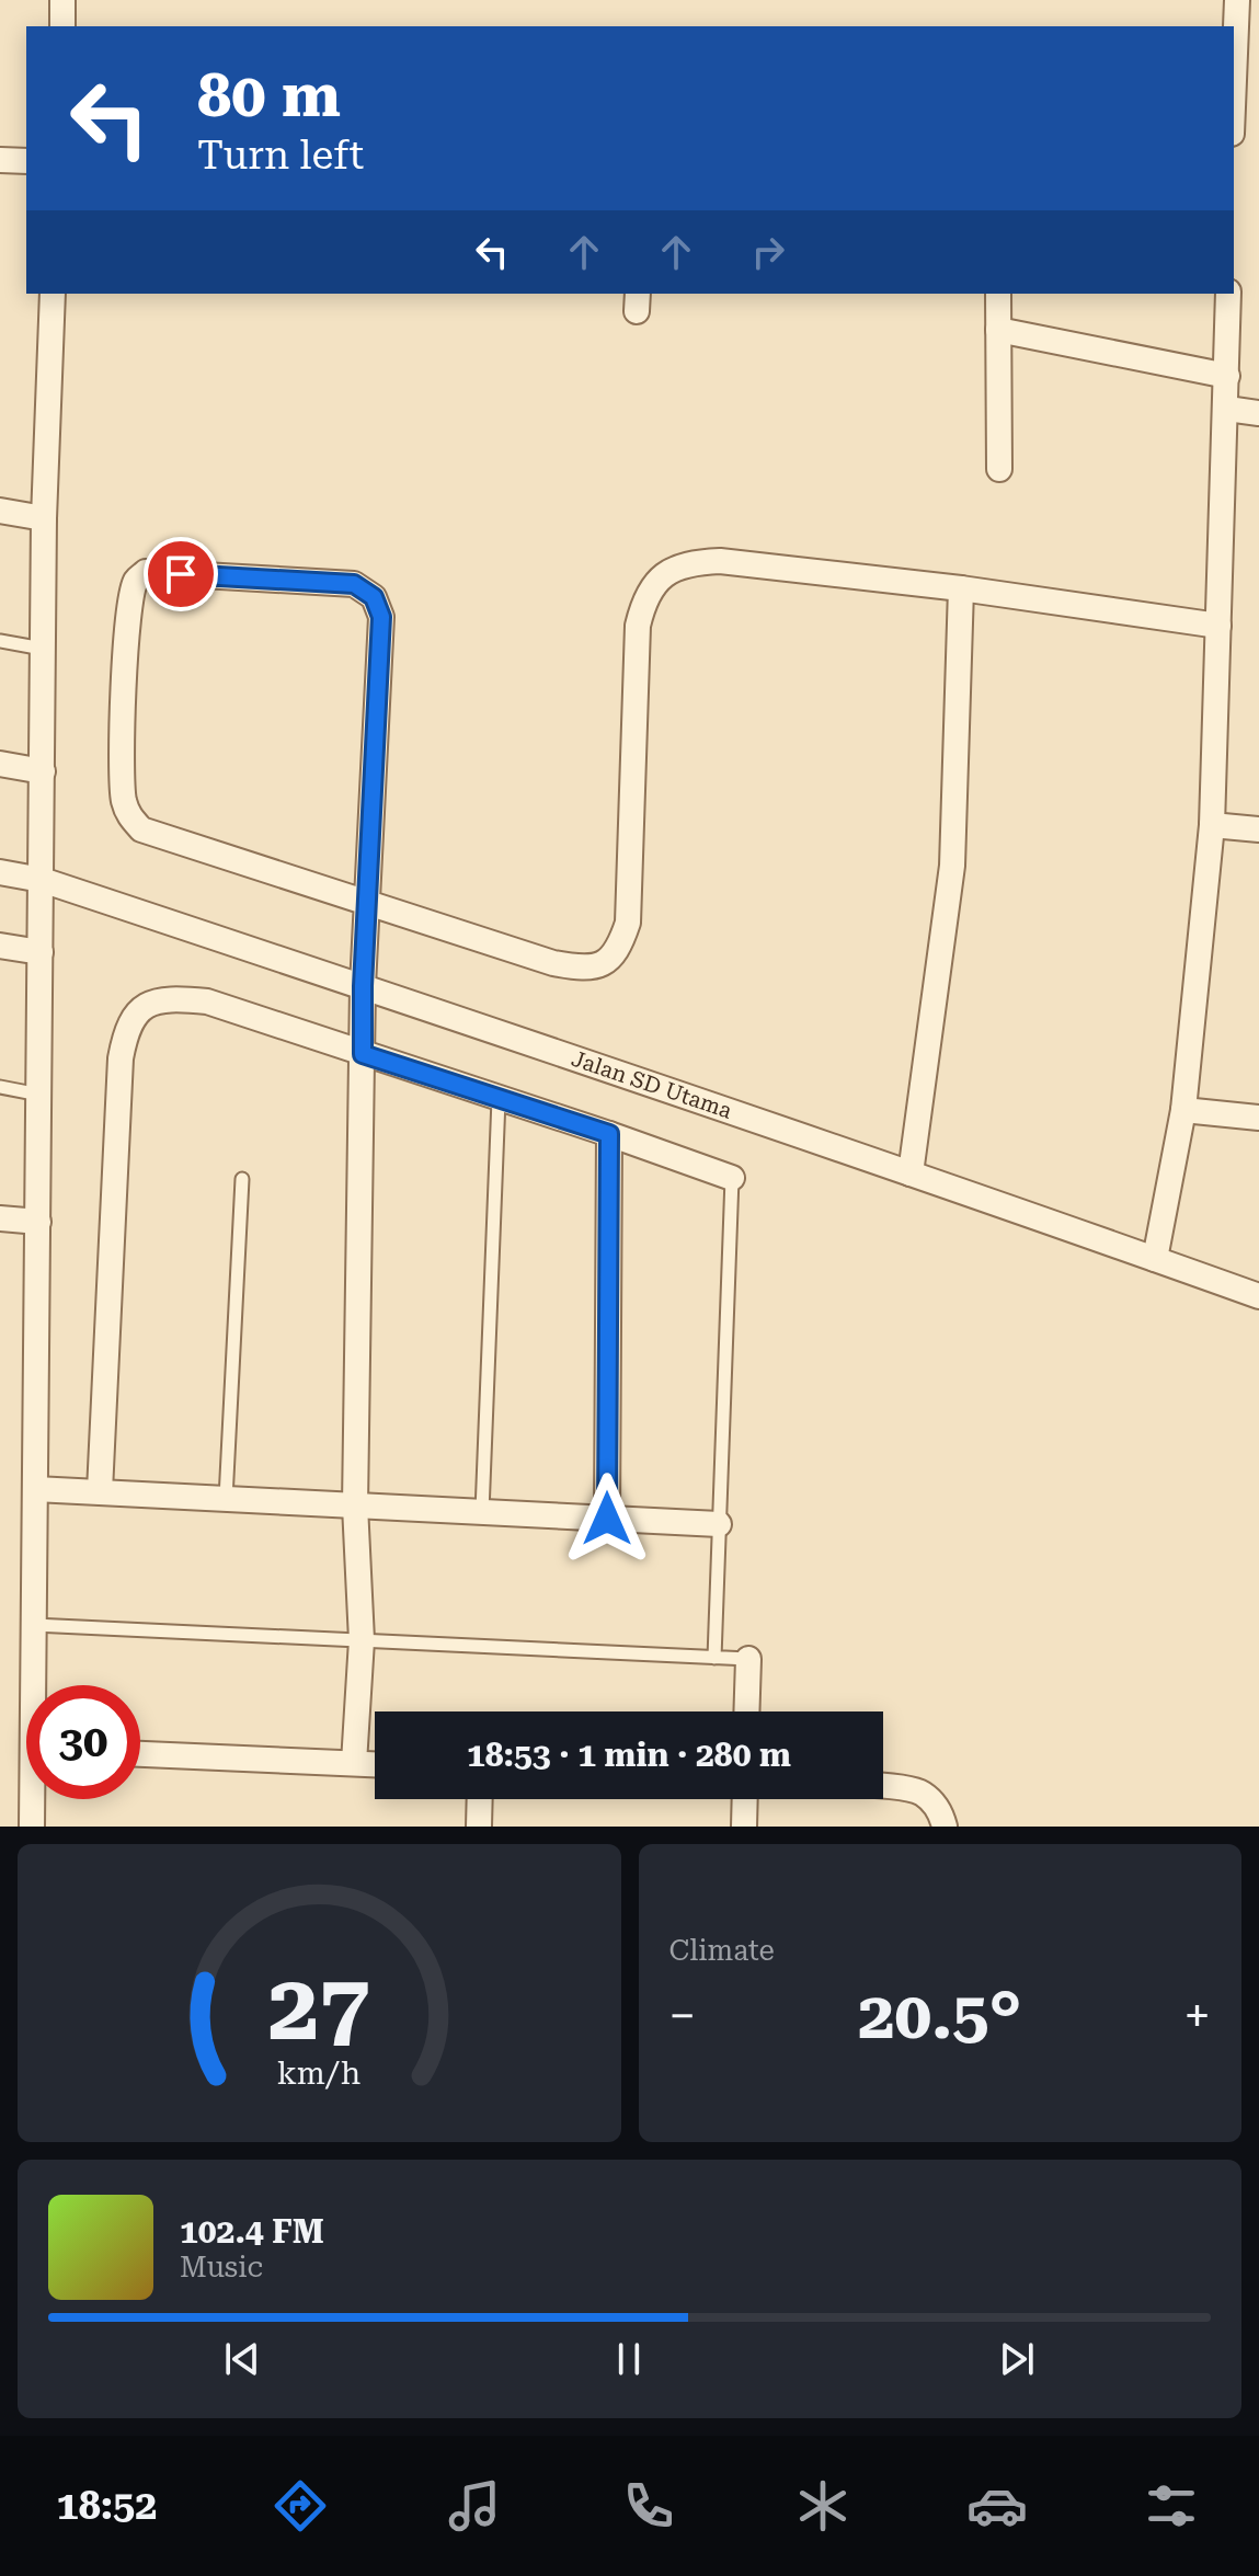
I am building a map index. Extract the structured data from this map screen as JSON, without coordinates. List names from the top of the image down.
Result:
{
  "streets": {
    "street": ["Jalan SD Utama"]
  },
  "page": {
    "turn": ["80 m", "Turn left"],
    "limit": "30",
    "trip": "18:53 · 1 min · 280 m",
    "tile": "Climate",
    "heat": ["−", "20.5°", "+"],
    "song": ["102.4 FM", "Music"],
    "tabs": "18:52",
    "gauge": ["27", "km/h"]
  }
}
